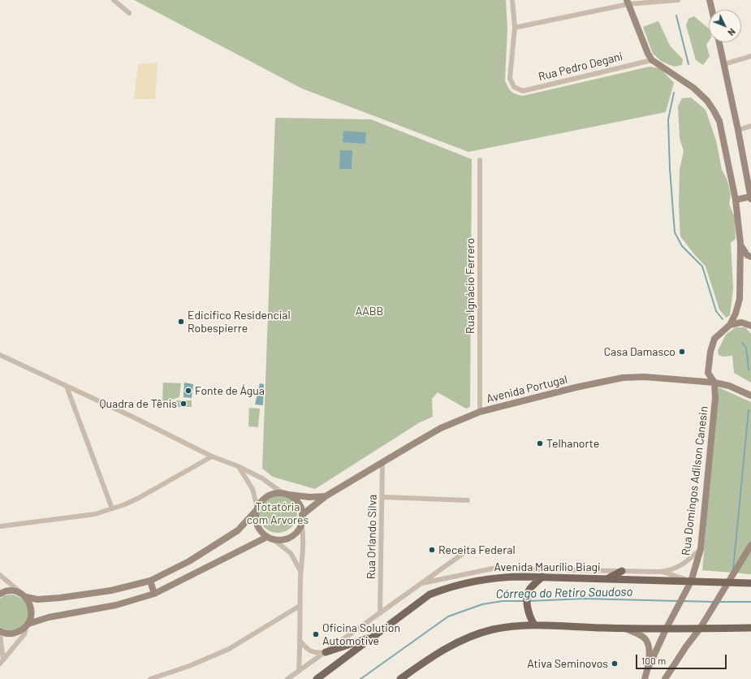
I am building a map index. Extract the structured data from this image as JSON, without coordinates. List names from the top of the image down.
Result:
{
  "streets": {
    "main road": ["Avenida Maurílio Biagi"],
    "street": [
      "Rua Pedro Degani",
      "Rua Ignácio Ferrero",
      "Avenida Portugal",
      "Rua Domingos Adilson Canesin",
      "Rua Orlando Silva"
    ]
  },
  "crossings": [
    ["Rua Ignácio Ferrero", "Avenida Portugal"],
    ["Avenida Portugal", "Rua Domingos Adilson Canesin"],
    ["Avenida Portugal", "Rua Orlando Silva"],
    ["Rua Domingos Adilson Canesin", "Avenida Maurílio Biagi"]
  ],
  "water": ["Córrego do Retiro Saudoso"],
  "parks": ["AABB", "Totatória com Arvores"],
  "places": [
    "Edicifico Residencial Robespierre",
    "Casa Damasco",
    "Fonte de Água",
    "Quadra de Tênis",
    "Telhanorte",
    "Receita Federal",
    "Oficina Solution Automotive",
    "Ativa Seminovos"
  ],
  "scale_bar": "100 m",
  "north": "bottom right"
}
